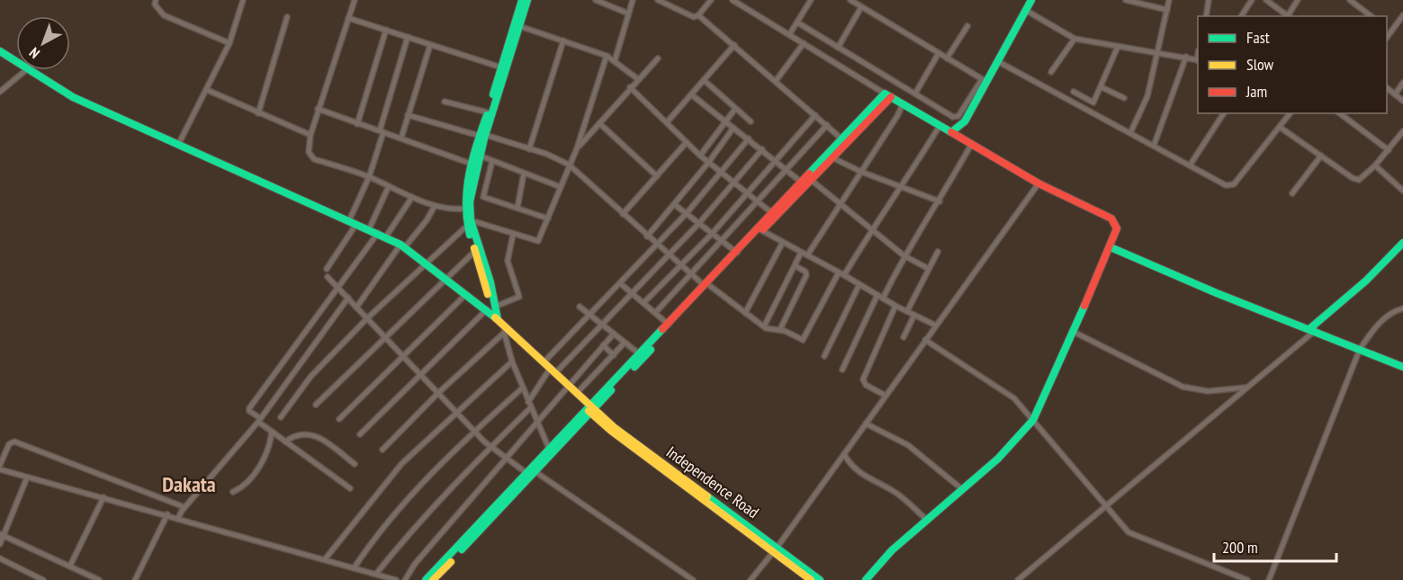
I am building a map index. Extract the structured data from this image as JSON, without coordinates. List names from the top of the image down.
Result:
{
  "streets": {
    "street": ["Independence Road"]
  },
  "districts": ["Dakata"],
  "legend": ["Fast", "Slow", "Jam"],
  "scale_bar": "200 m",
  "north": "bottom left"
}
